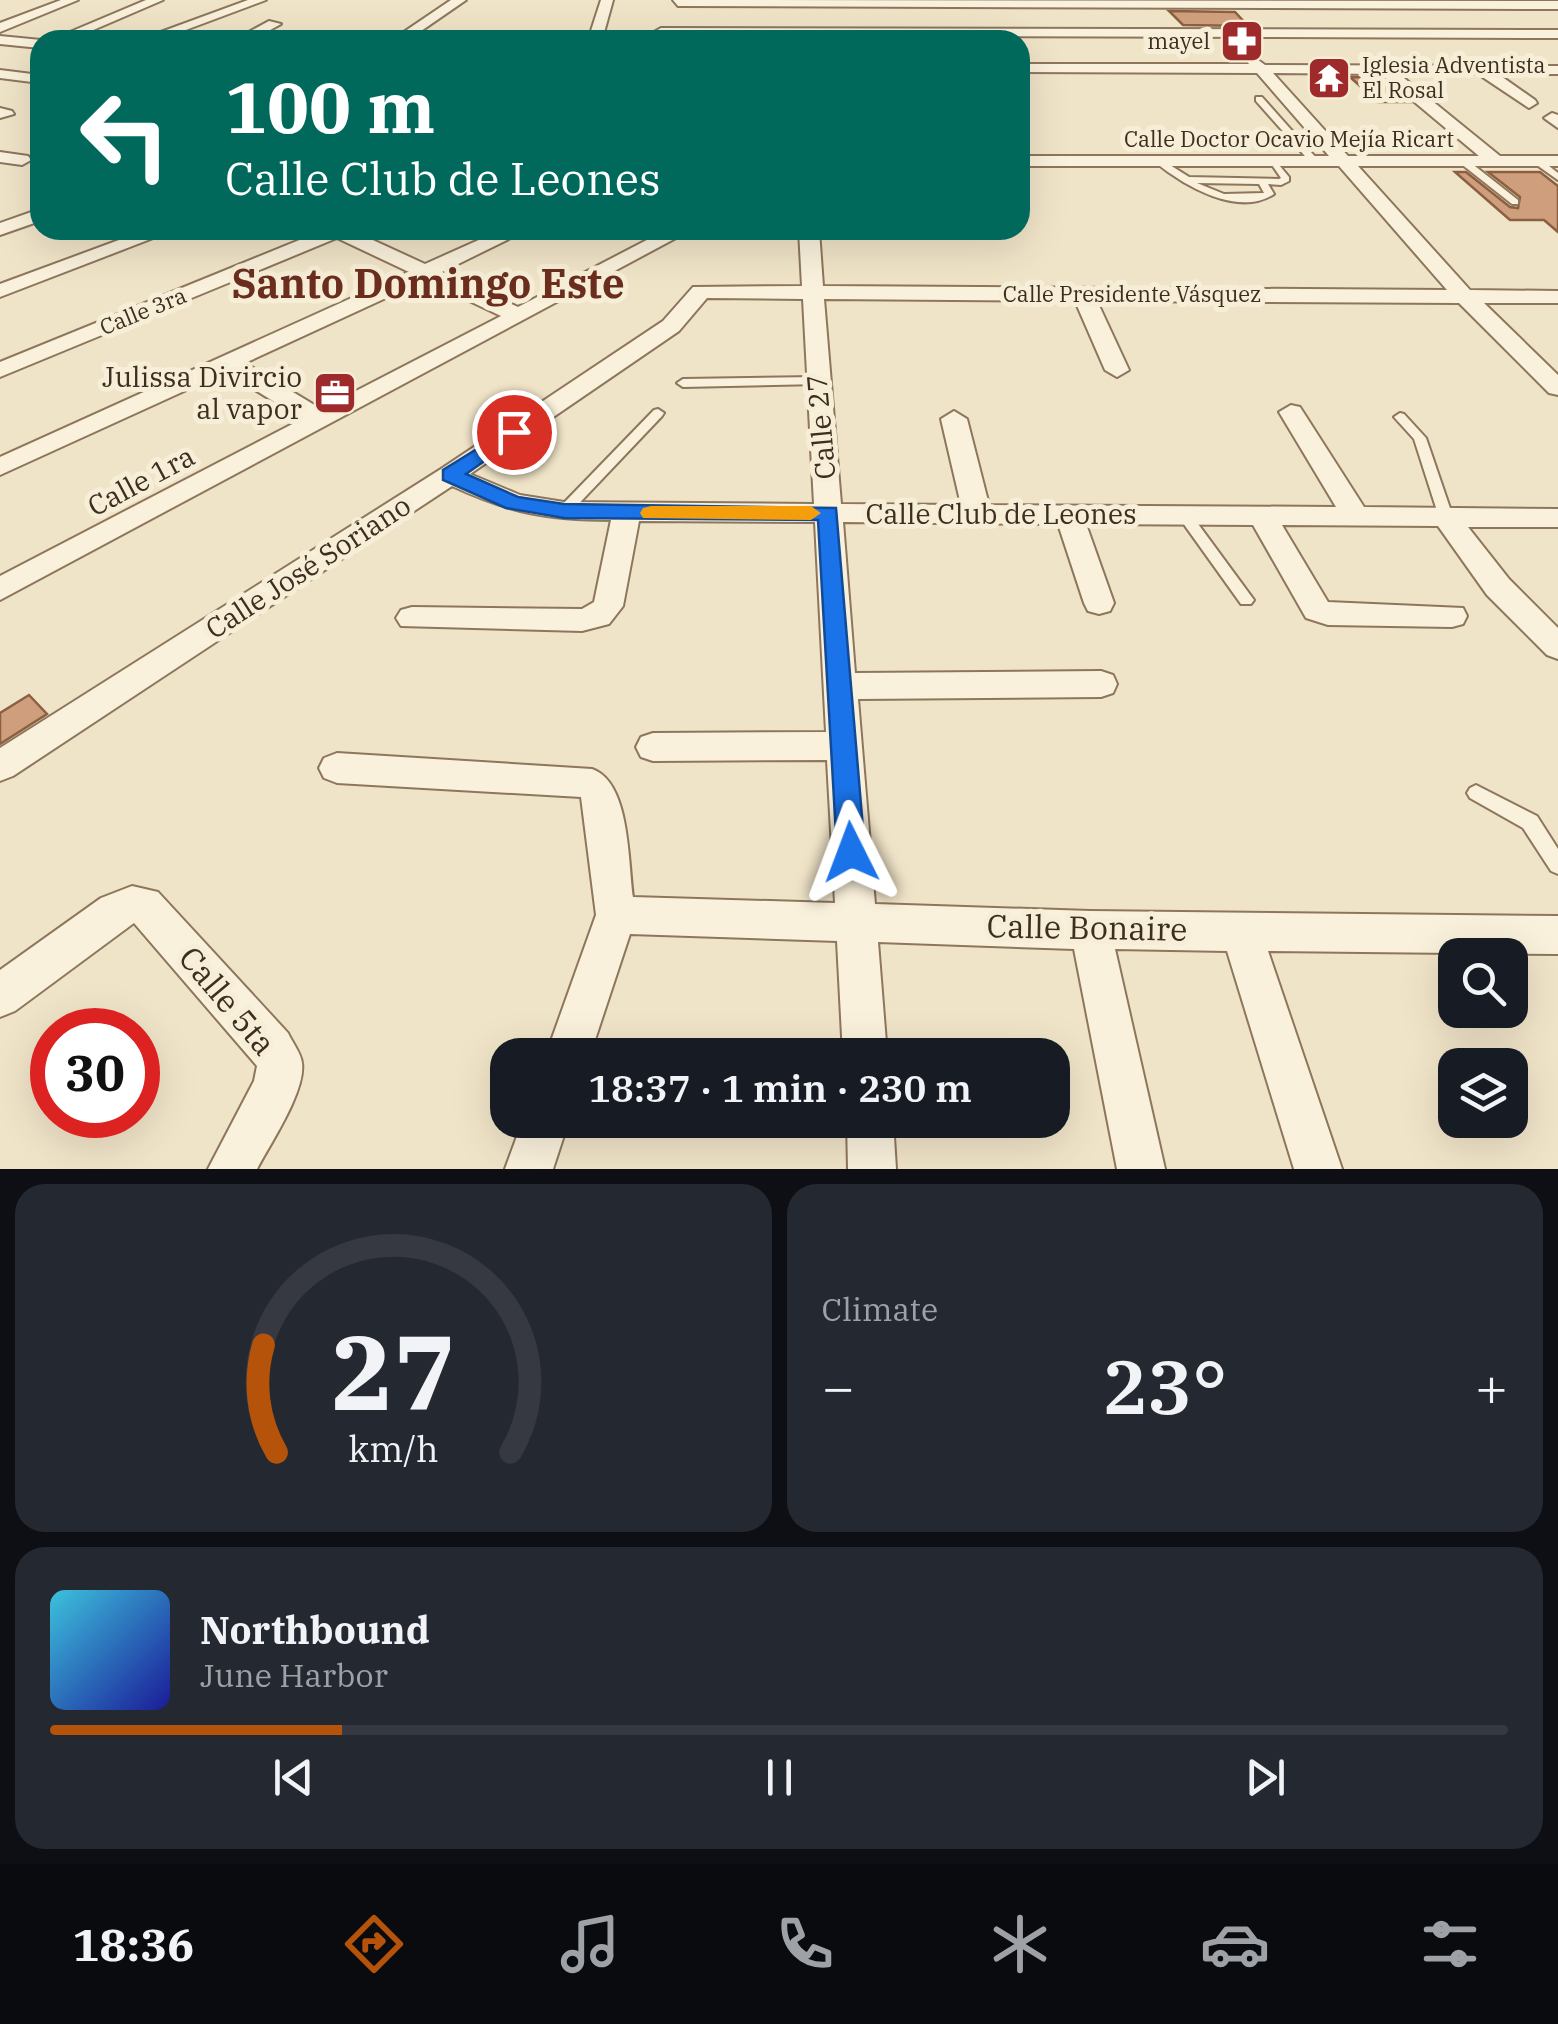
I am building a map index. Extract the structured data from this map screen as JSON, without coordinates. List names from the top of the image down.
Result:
{
  "streets": {
    "street": [
      "Calle Doctor Ocavio Mejía Ricart",
      "Calle Presidente Vásquez",
      "Calle 3ra",
      "Calle 27",
      "Calle 1ra",
      "Calle Club de Leones",
      "Calle José Soriano",
      "Calle Bonaire",
      "Calle 5ta"
    ]
  },
  "crossings": [
    ["Calle Presidente Vásquez", "Calle 27"],
    ["Calle Presidente Vásquez", "Calle José Soriano"],
    ["Calle 27", "Calle Club de Leones"],
    ["Calle 27", "Calle Bonaire"],
    ["Calle Club de Leones", "Calle José Soriano"]
  ],
  "districts": ["Santo Domingo Este"],
  "places": {
    "pharmacy": ["mayel"],
    "temple": ["Iglesia Adventista El Rosal"],
    "office": ["Julissa Divircio al vapor"]
  },
  "page": {
    "turn": ["100 m", "Calle Club de Leones"],
    "limit": "30",
    "trip": "18:37 · 1 min · 230 m",
    "tile": "Climate",
    "heat": ["−", "23°", "+"],
    "song": ["Northbound", "June Harbor"],
    "tabs": "18:36",
    "gauge": ["27", "km/h"]
  }
}
